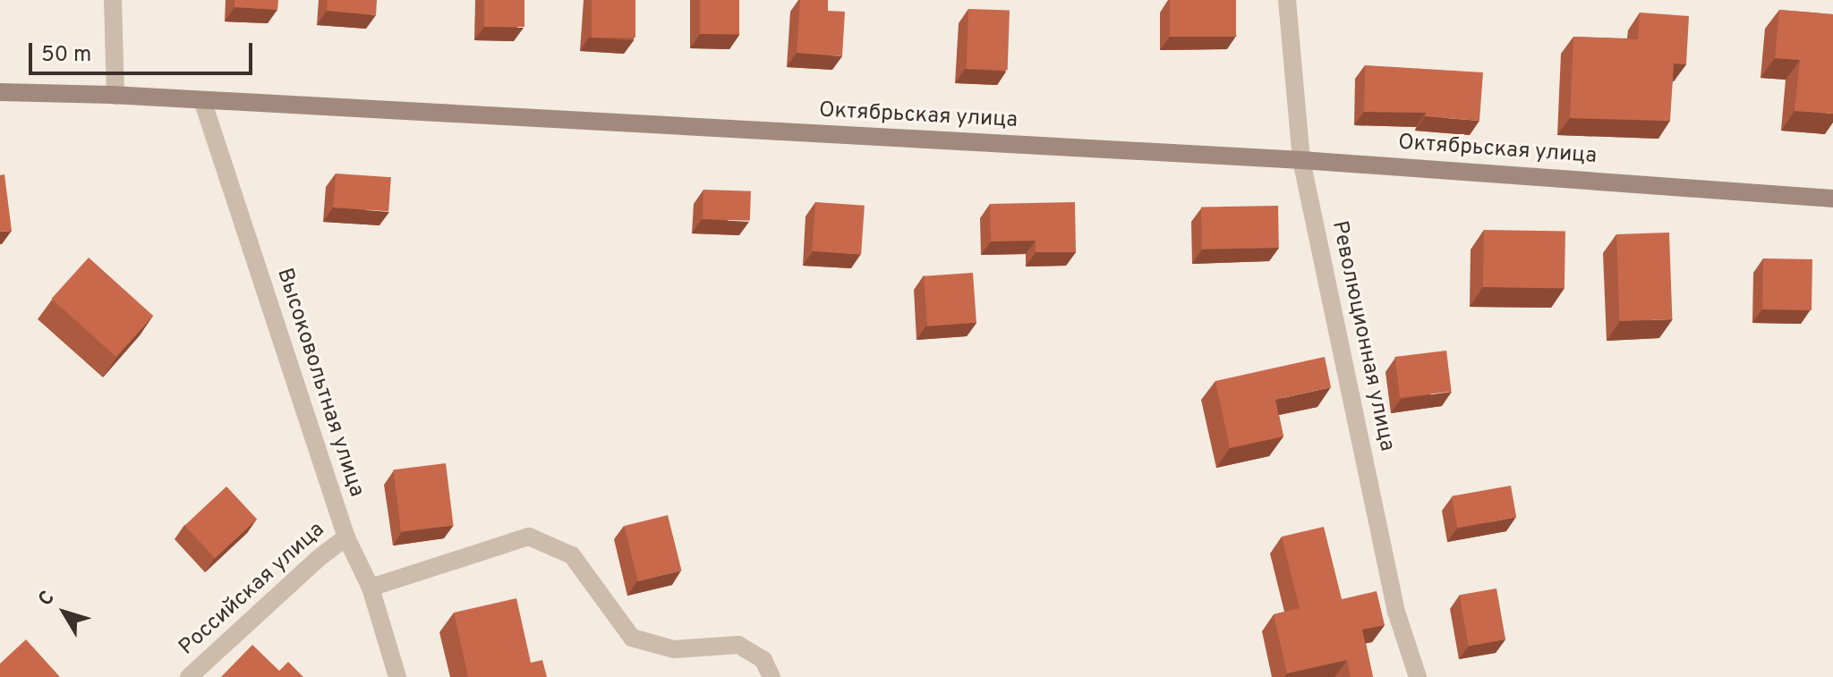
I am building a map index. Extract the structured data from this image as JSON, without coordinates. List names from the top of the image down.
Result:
{
  "streets": {
    "street": [
      "Октябрьская улица",
      "Революционная улица",
      "Высоковольтная улица",
      "Российская улица"
    ]
  },
  "crossings": [
    ["Октябрьская улица", "Революционная улица"],
    ["Октябрьская улица", "Высоковольтная улица"],
    ["Высоковольтная улица", "Российская улица"]
  ],
  "scale_bar": "50 m",
  "north": "top left"
}
